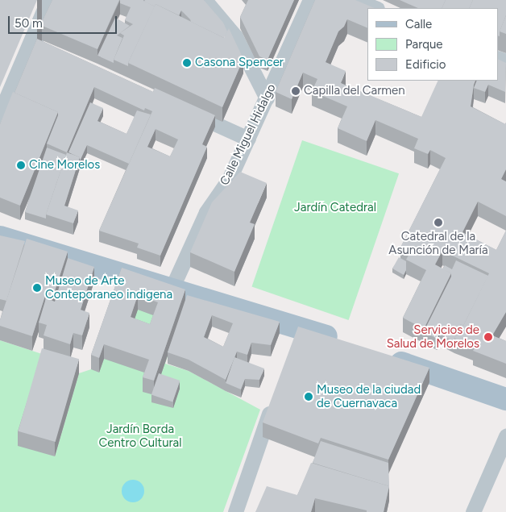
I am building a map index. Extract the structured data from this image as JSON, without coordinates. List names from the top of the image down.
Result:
{
  "streets": {
    "street": ["Calle Miguel Hidalgo"]
  },
  "parks": ["Jardín Catedral", "Jardín Borda Centro Cultural"],
  "places": [
    "Casona Spencer",
    "Capilla del Carmen",
    "Cine Morelos",
    "Catedral de la Asunción de María",
    "Museo de Arte Conteporaneo indigena",
    "Servicios de Salud de Morelos",
    "Museo de la ciudad de Cuernavaca"
  ],
  "legend": ["Calle", "Parque", "Edificio"],
  "scale_bar": "50 m"
}
